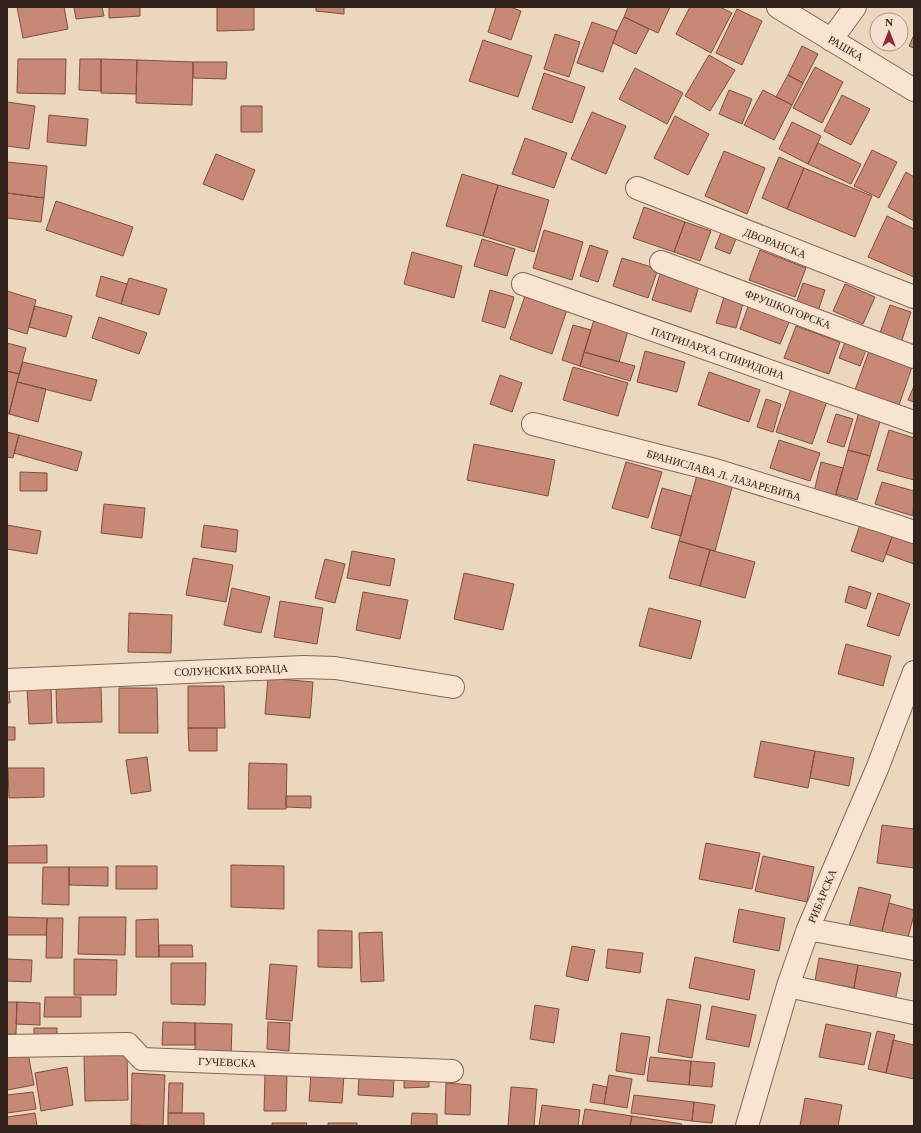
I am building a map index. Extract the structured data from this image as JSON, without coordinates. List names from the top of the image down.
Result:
{
  "streets": {
    "street": [
      "РАШКА",
      "ДВОРАНСКА",
      "ФРУШКОГОРСКА",
      "ПАТРИЈАРХА СПИРИДОНА",
      "БРАНИСЛАВА Л. ЛАЗАРЕВИЋА",
      "СОЛУНСКИХ БОРАЦА",
      "РИБАРСКА",
      "ГУЧЕВСКА"
    ]
  },
  "north": "top"
}
